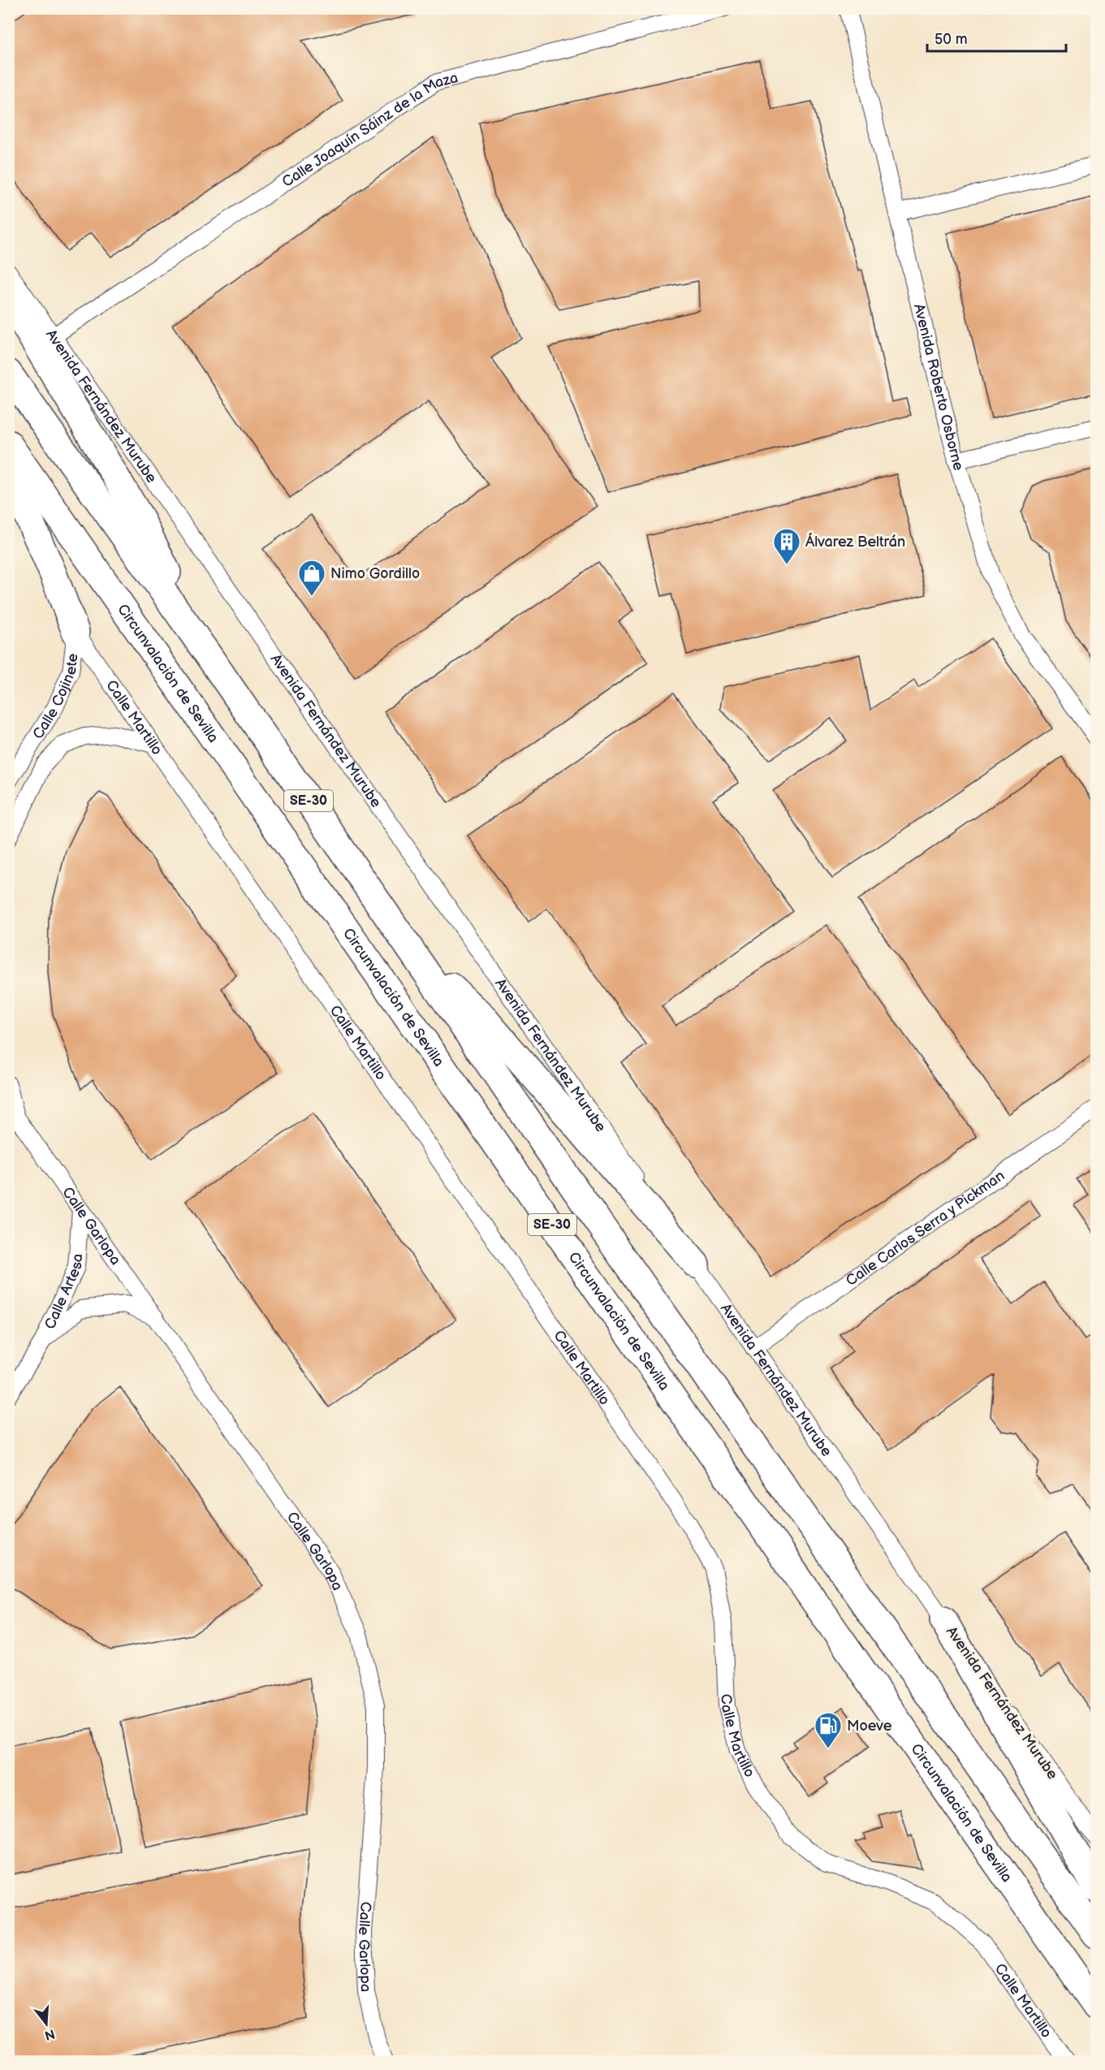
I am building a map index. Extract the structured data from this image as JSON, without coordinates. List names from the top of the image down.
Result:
{
  "streets": {
    "highway": ["Circunvalación de Sevilla", "SE-30"],
    "street": [
      "Calle Joaquín Sáinz de la Maza",
      "Avenida Roberto Osborne",
      "Avenida Fernández Murube",
      "Calle Cojinete",
      "Calle Martillo",
      "Calle Garlopa",
      "Calle Carlos Serra y Pickman",
      "Calle Artesa"
    ]
  },
  "crossings": [
    ["Calle Joaquín Sáinz de la Maza", "Avenida Fernández Murube"],
    ["Avenida Fernández Murube", "Calle Carlos Serra y Pickman"],
    ["Calle Cojinete", "Calle Martillo"],
    ["Calle Garlopa", "Calle Artesa"]
  ],
  "places": {
    "building": ["Álvarez Beltrán"],
    "shop": ["Nimo Gordillo"],
    "fuel station": ["Moeve"]
  },
  "scale_bar": "50 m",
  "north": "bottom"
}
